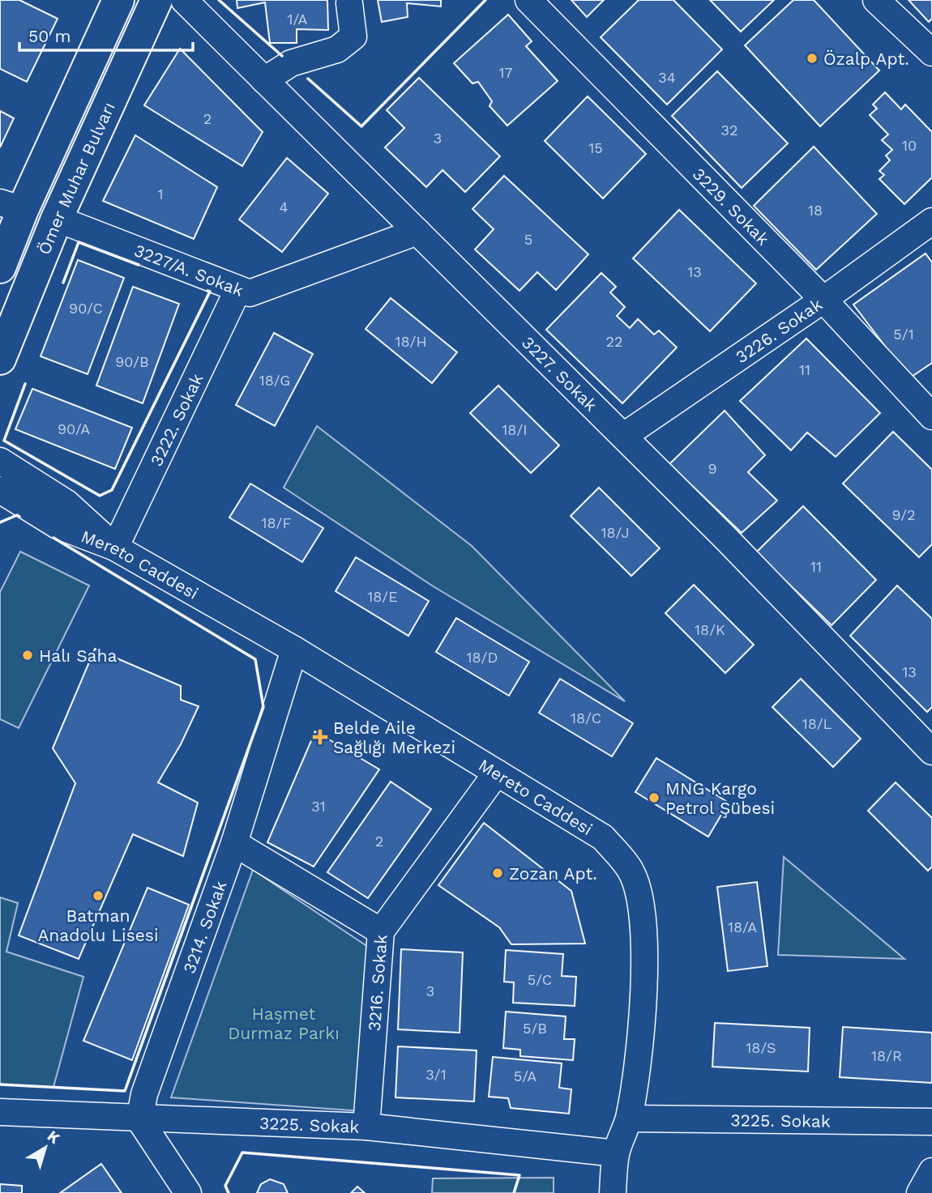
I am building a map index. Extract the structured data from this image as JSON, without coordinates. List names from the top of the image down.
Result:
{
  "streets": {
    "main road": ["Ömer Muhar Bulvarı"],
    "street": [
      "3229. Sokak",
      "3227/A. Sokak",
      "3226. Sokak",
      "3227. Sokak",
      "3222. Sokak",
      "Mereto Caddesi",
      "3214. Sokak",
      "3216. Sokak",
      "3225. Sokak"
    ]
  },
  "crossings": [
    ["Ömer Muhar Bulvarı", "3227/A. Sokak"],
    ["3229. Sokak", "3226. Sokak"],
    ["3227/A. Sokak", "3227. Sokak"],
    ["3227/A. Sokak", "3222. Sokak"],
    ["3226. Sokak", "3227. Sokak"],
    ["3222. Sokak", "Mereto Caddesi"],
    ["Mereto Caddesi", "3214. Sokak"],
    ["Mereto Caddesi", "3216. Sokak"],
    ["Mereto Caddesi", "3225. Sokak"],
    ["3214. Sokak", "3225. Sokak"],
    ["3216. Sokak", "3225. Sokak"]
  ],
  "parks": ["Haşmet Durmaz Parkı"],
  "places": {
    "other": [
      "Özalp Apt.",
      "Halı Saha",
      "MNG Kargo Petrol Şübesi",
      "Zozan Apt.",
      "Batman Anadolu Lisesi"
    ],
    "health": ["Belde Aile Sağlığı Merkezi"]
  },
  "house_numbers": [
    "1/A",
    "17",
    "34",
    "2",
    "32",
    "3",
    "10",
    "15",
    "1",
    "4",
    "18",
    "5",
    "13",
    "90/C",
    "5/1",
    "18/H",
    "22",
    "90/B",
    "11",
    "18/G",
    "90/A",
    "18/I",
    "9",
    "9/2",
    "18/F",
    "18/J",
    "11",
    "18/E",
    "18/K",
    "18/D",
    "13",
    "18/C",
    "18/L",
    "31",
    "2",
    "18/A",
    "5/C",
    "3",
    "5/B",
    "18/S",
    "18/R",
    "3/1",
    "5/A"
  ],
  "scale_bar": "50 m",
  "north": "top right"
}
